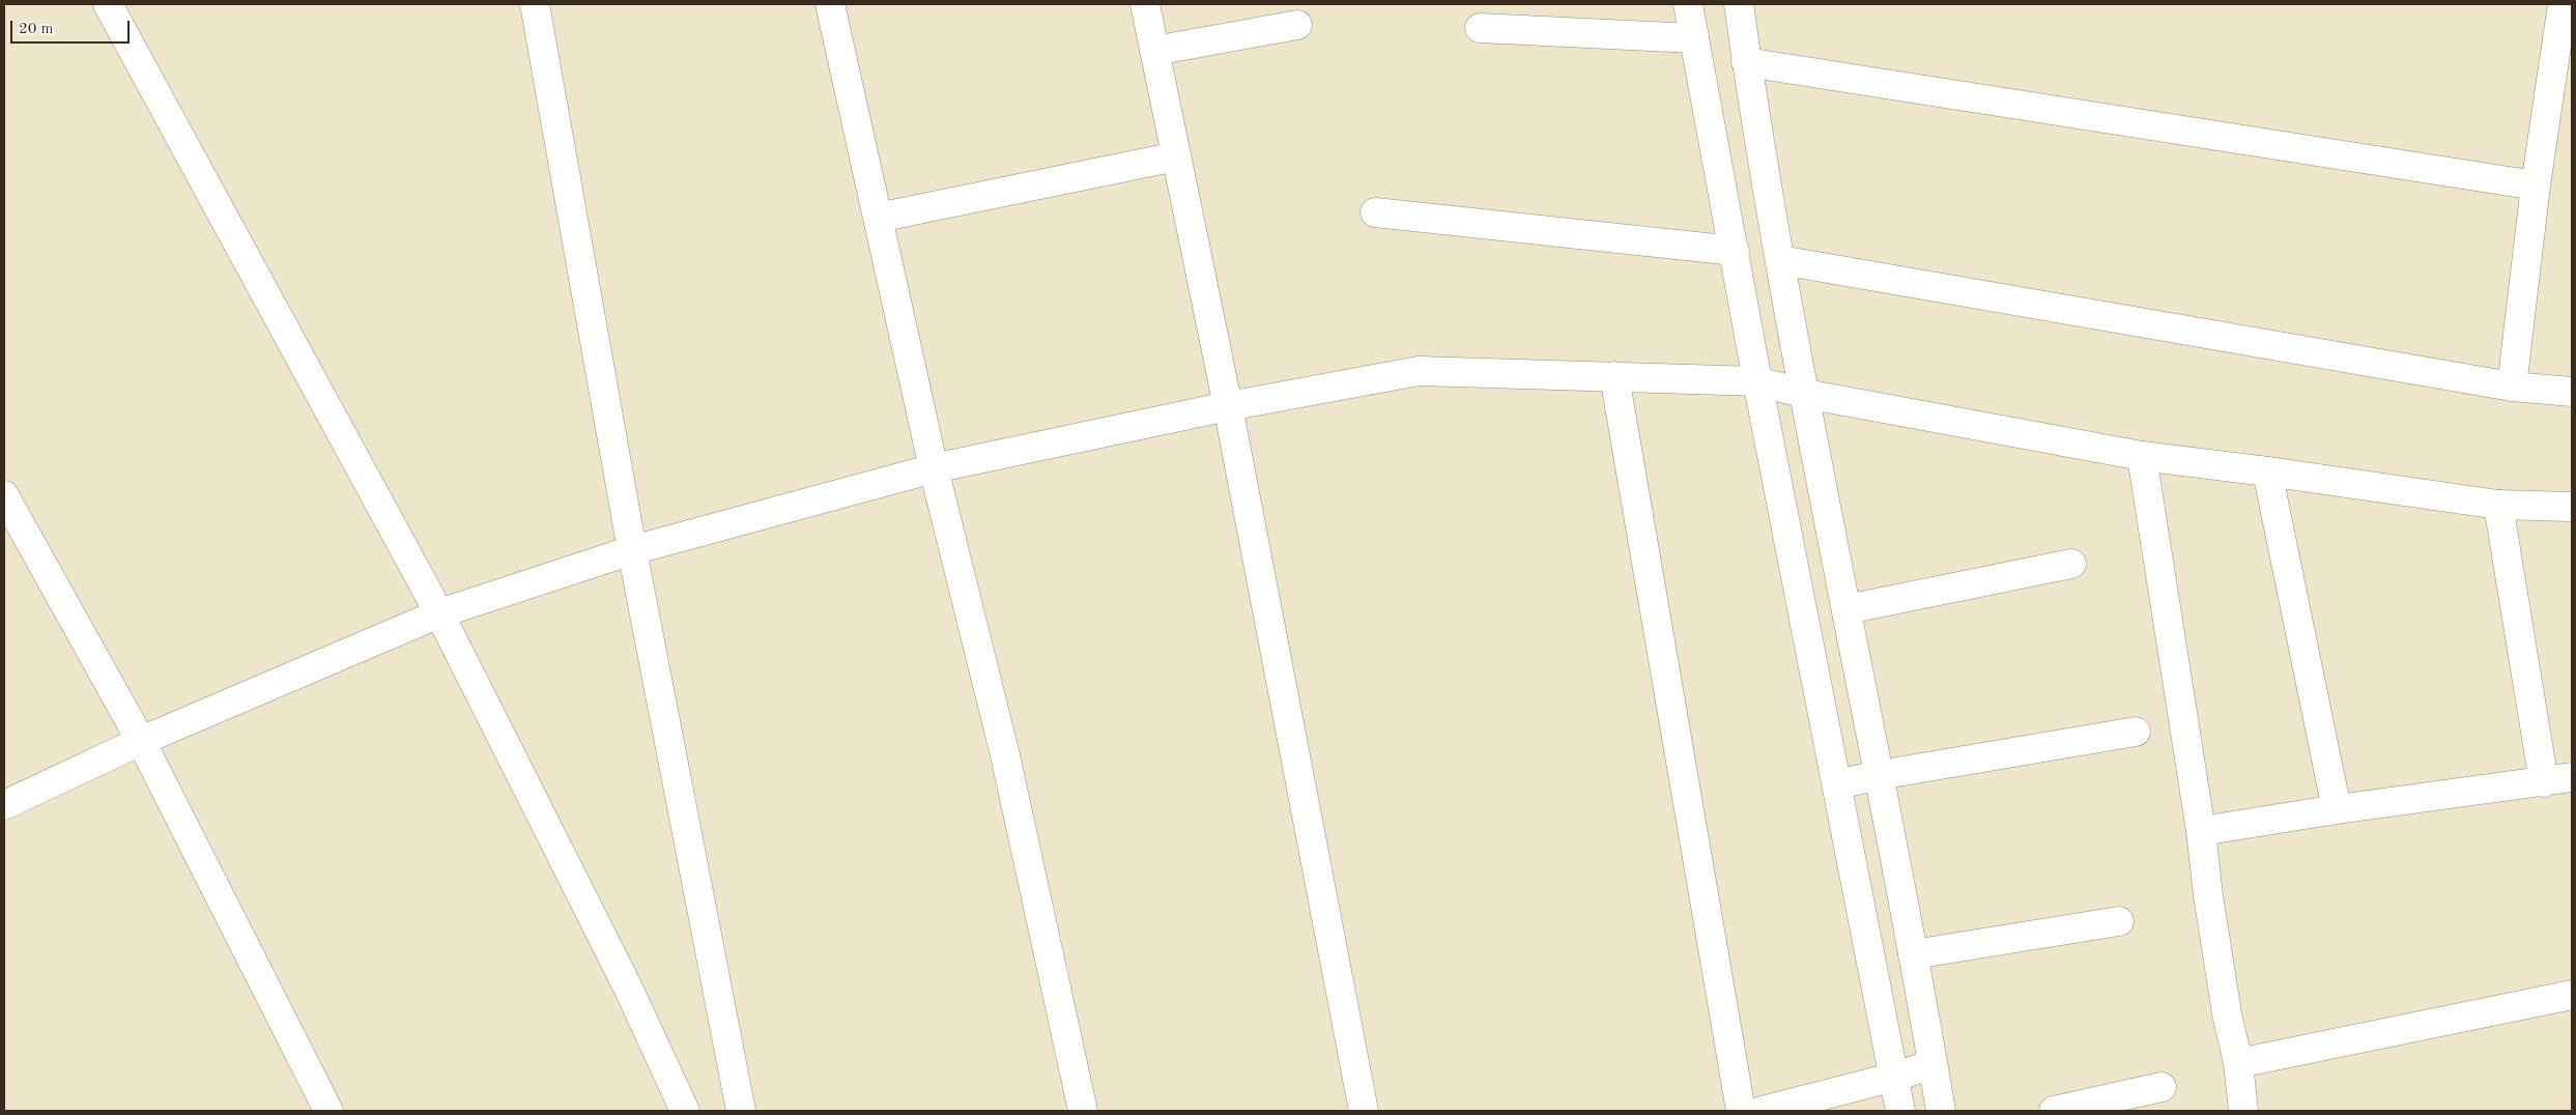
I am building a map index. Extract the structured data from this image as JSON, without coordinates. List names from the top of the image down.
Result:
{
  "scale_bar": "20 m"
}
